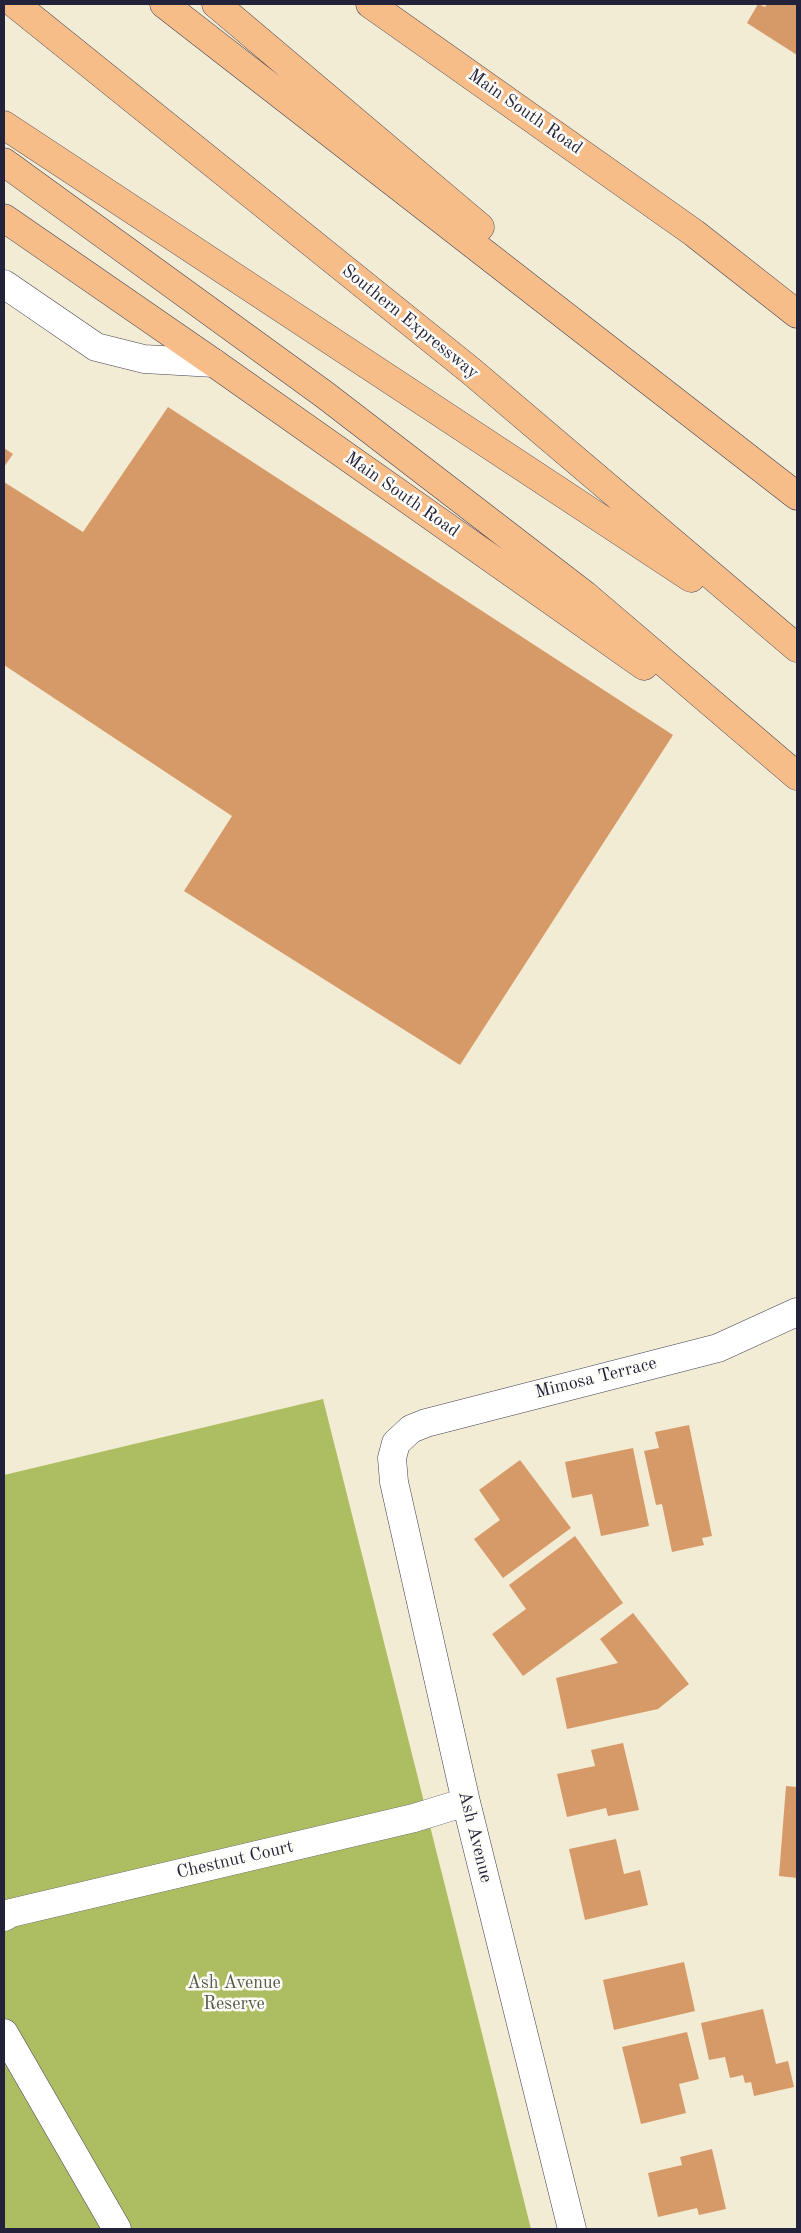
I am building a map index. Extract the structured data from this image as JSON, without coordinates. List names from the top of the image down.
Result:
{
  "streets": {
    "highway": ["Main South Road", "Southern Expressway"],
    "street": ["Mimosa Terrace", "Ash Avenue", "Chestnut Court"]
  },
  "crossings": [
    ["Mimosa Terrace", "Ash Avenue"],
    ["Ash Avenue", "Chestnut Court"]
  ],
  "parks": ["Ash Avenue Reserve"]
}
